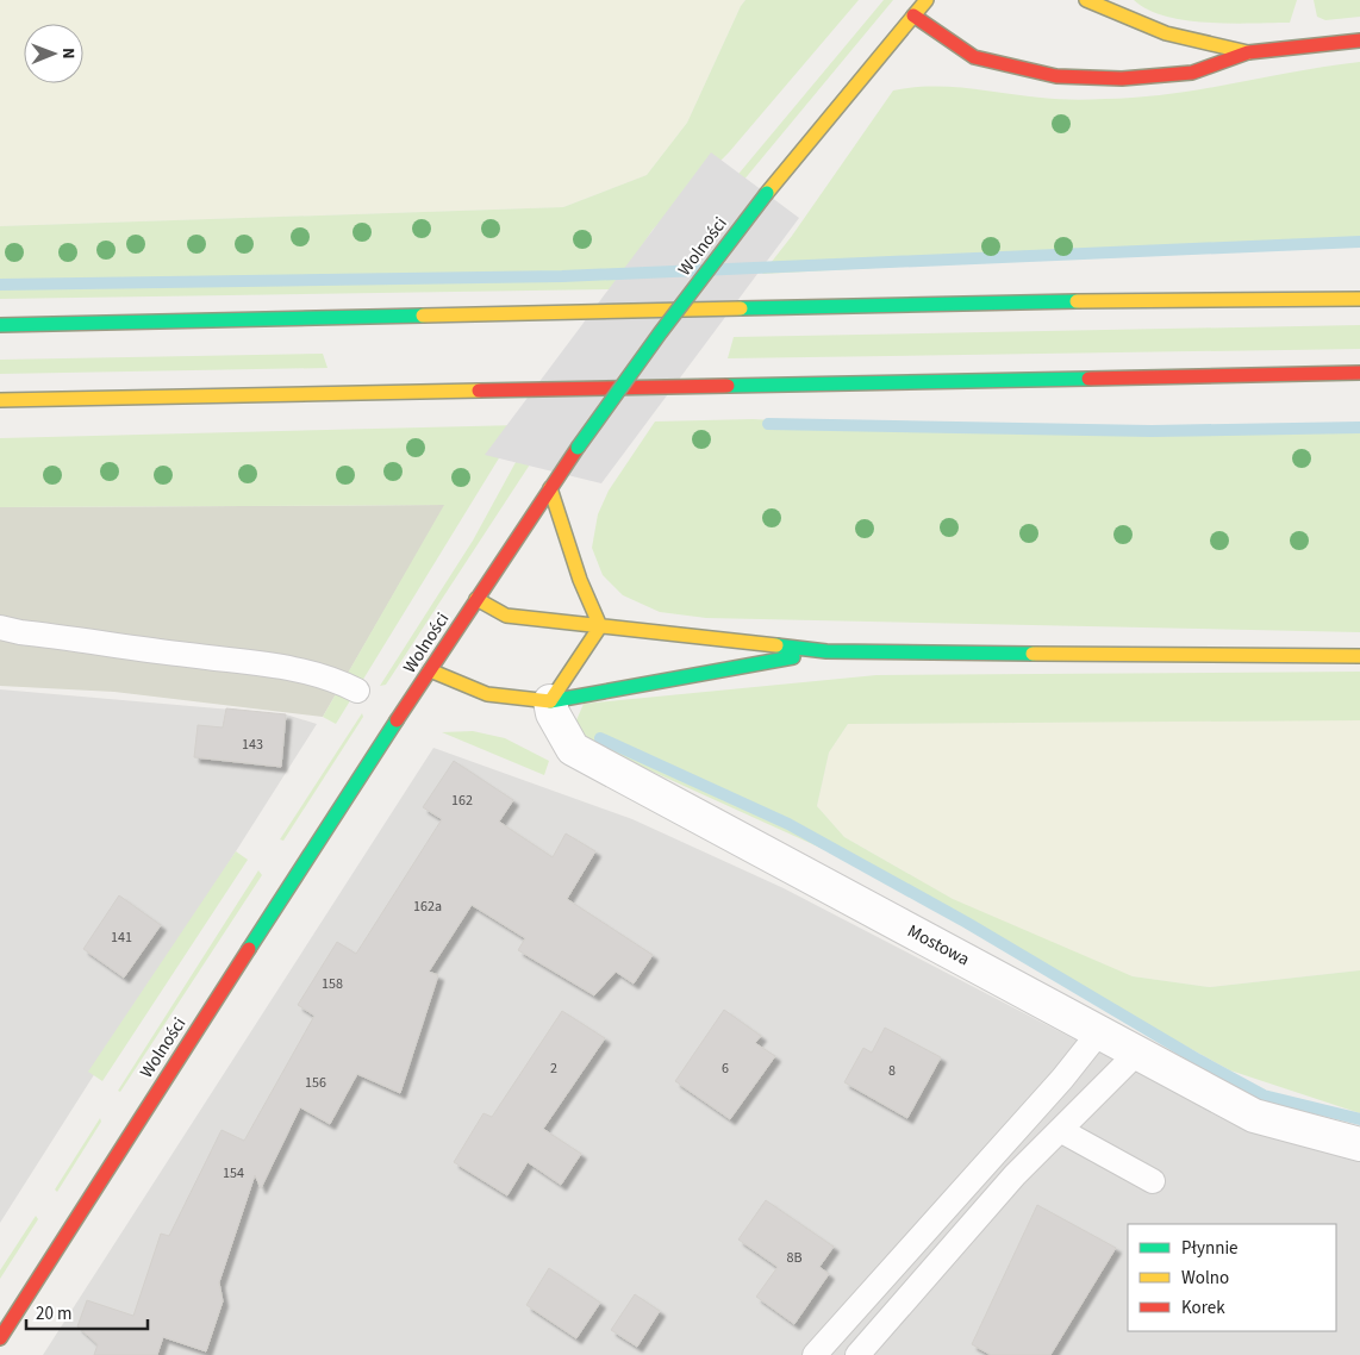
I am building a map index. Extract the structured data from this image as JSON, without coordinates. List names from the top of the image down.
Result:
{
  "streets": {
    "main road": ["Wolności"],
    "street": ["Mostowa"]
  },
  "house_numbers": [
    "143",
    "162",
    "162a",
    "141",
    "158",
    "2",
    "6",
    "8",
    "156",
    "154",
    "8B"
  ],
  "legend": ["Płynnie", "Wolno", "Korek"],
  "scale_bar": "20 m",
  "north": "right"
}
